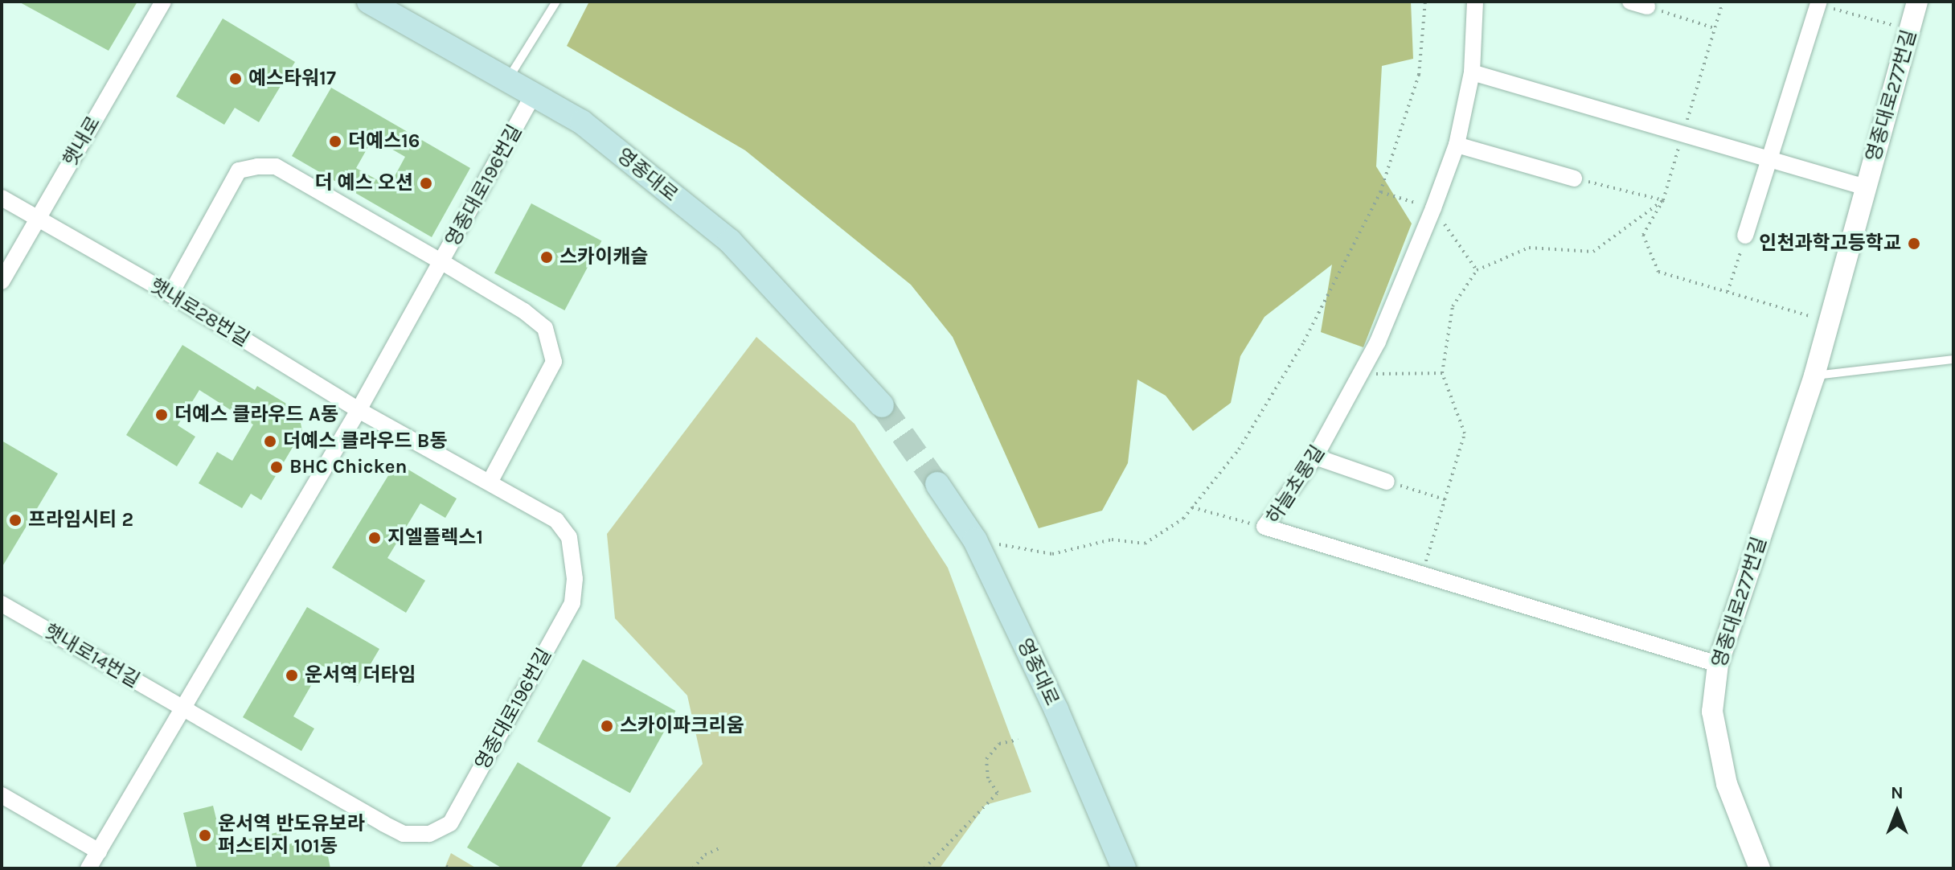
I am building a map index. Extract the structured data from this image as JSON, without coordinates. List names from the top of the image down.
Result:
{
  "streets": {
    "main road": ["영종대로"],
    "street": [
      "영종대로277번길",
      "햇내로",
      "영종대로196번길",
      "햇내로28번길",
      "하늘초롱길",
      "햇내로14번길"
    ]
  },
  "crossings": [
    ["영종대로277번길", "하늘초롱길"],
    ["햇내로", "햇내로28번길"],
    ["영종대로", "영종대로196번길"],
    ["영종대로196번길", "햇내로28번길"],
    ["영종대로196번길", "햇내로14번길"]
  ],
  "places": [
    "예스타워17",
    "더예스16",
    "더 예스 오션",
    "인천과학고등학교",
    "스카이캐슬",
    "더예스 클라우드 A동",
    "더예스 클라우드 B동",
    "BHC Chicken",
    "프라임시티 2",
    "지엘플렉스1",
    "운서역 더타임",
    "스카이파크리움",
    "운서역 반도유보라 퍼스티지 101동"
  ],
  "north": "top"
}
